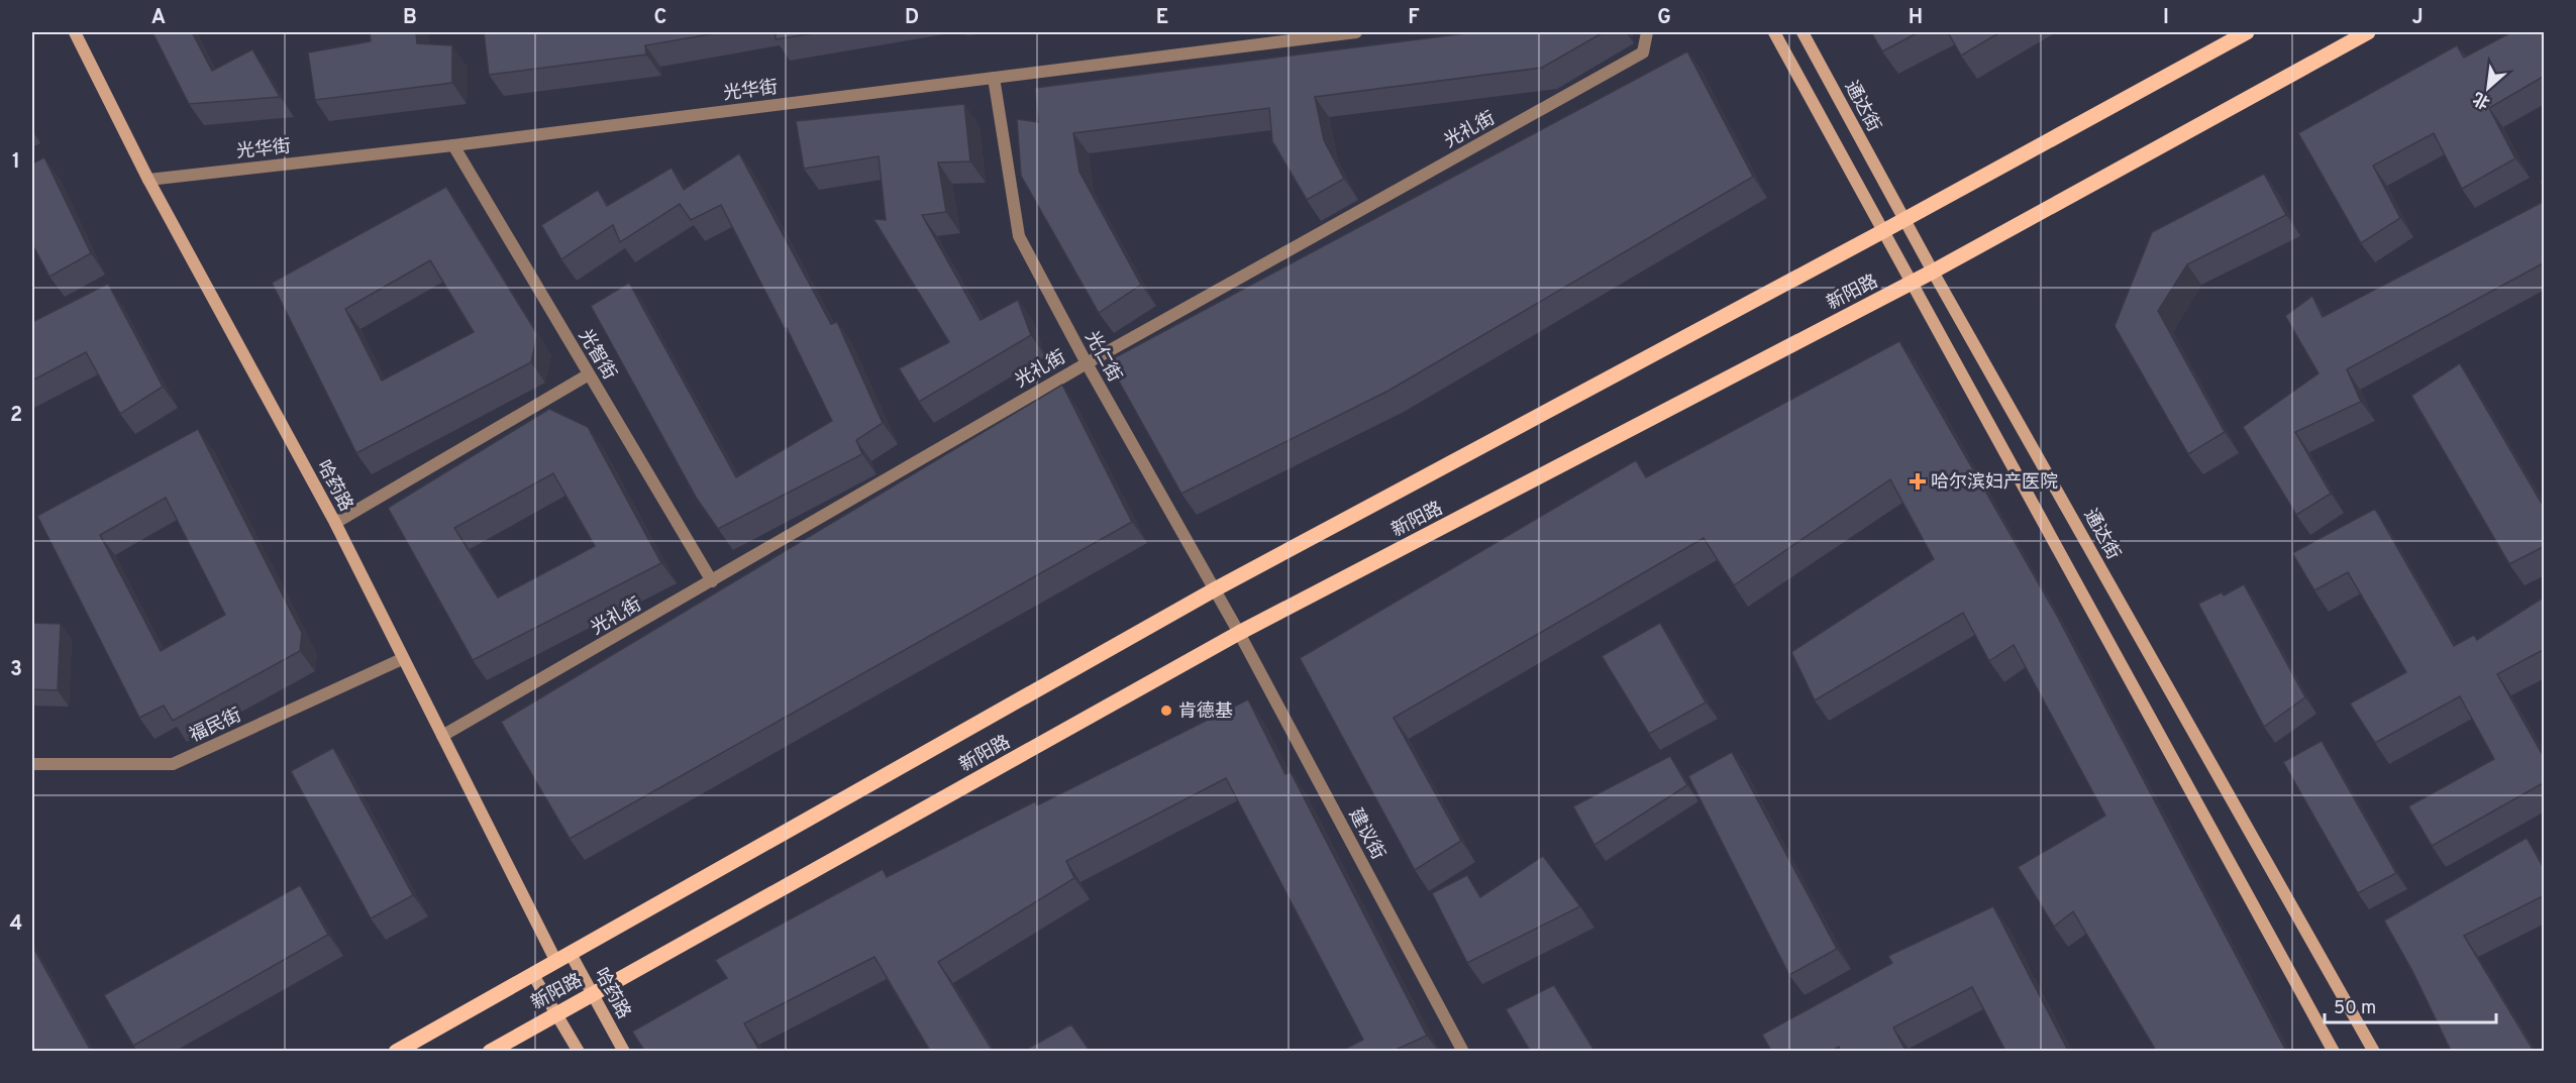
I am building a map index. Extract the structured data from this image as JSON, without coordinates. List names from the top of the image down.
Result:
{
  "streets": {
    "main road": ["通达街", "新阳路", "哈药路"],
    "street": [
      "光华街",
      "光礼街",
      "光智街",
      "光仁街",
      "福民街",
      "建议街"
    ]
  },
  "crossings": [
    ["光华街", "光智街"],
    ["光华街", "光仁街"],
    ["光华街", "哈药路"],
    ["通达街", "新阳路"],
    ["光礼街", "光智街"],
    ["光礼街", "光仁街"],
    ["光礼街", "哈药路"],
    ["新阳路", "光仁街"],
    ["新阳路", "哈药路"],
    ["新阳路", "建议街"],
    ["光仁街", "建议街"],
    ["哈药路", "福民街"]
  ],
  "places": {
    "health": ["哈尔滨妇产医院"],
    "other": ["肯德基"]
  },
  "scale_bar": "50 m",
  "north": "bottom left",
  "grid": {
    "columns": [
      "A",
      "B",
      "C",
      "D",
      "E",
      "F",
      "G",
      "H",
      "I",
      "J"
    ],
    "rows": [
      "1",
      "2",
      "3",
      "4"
    ]
  }
}
